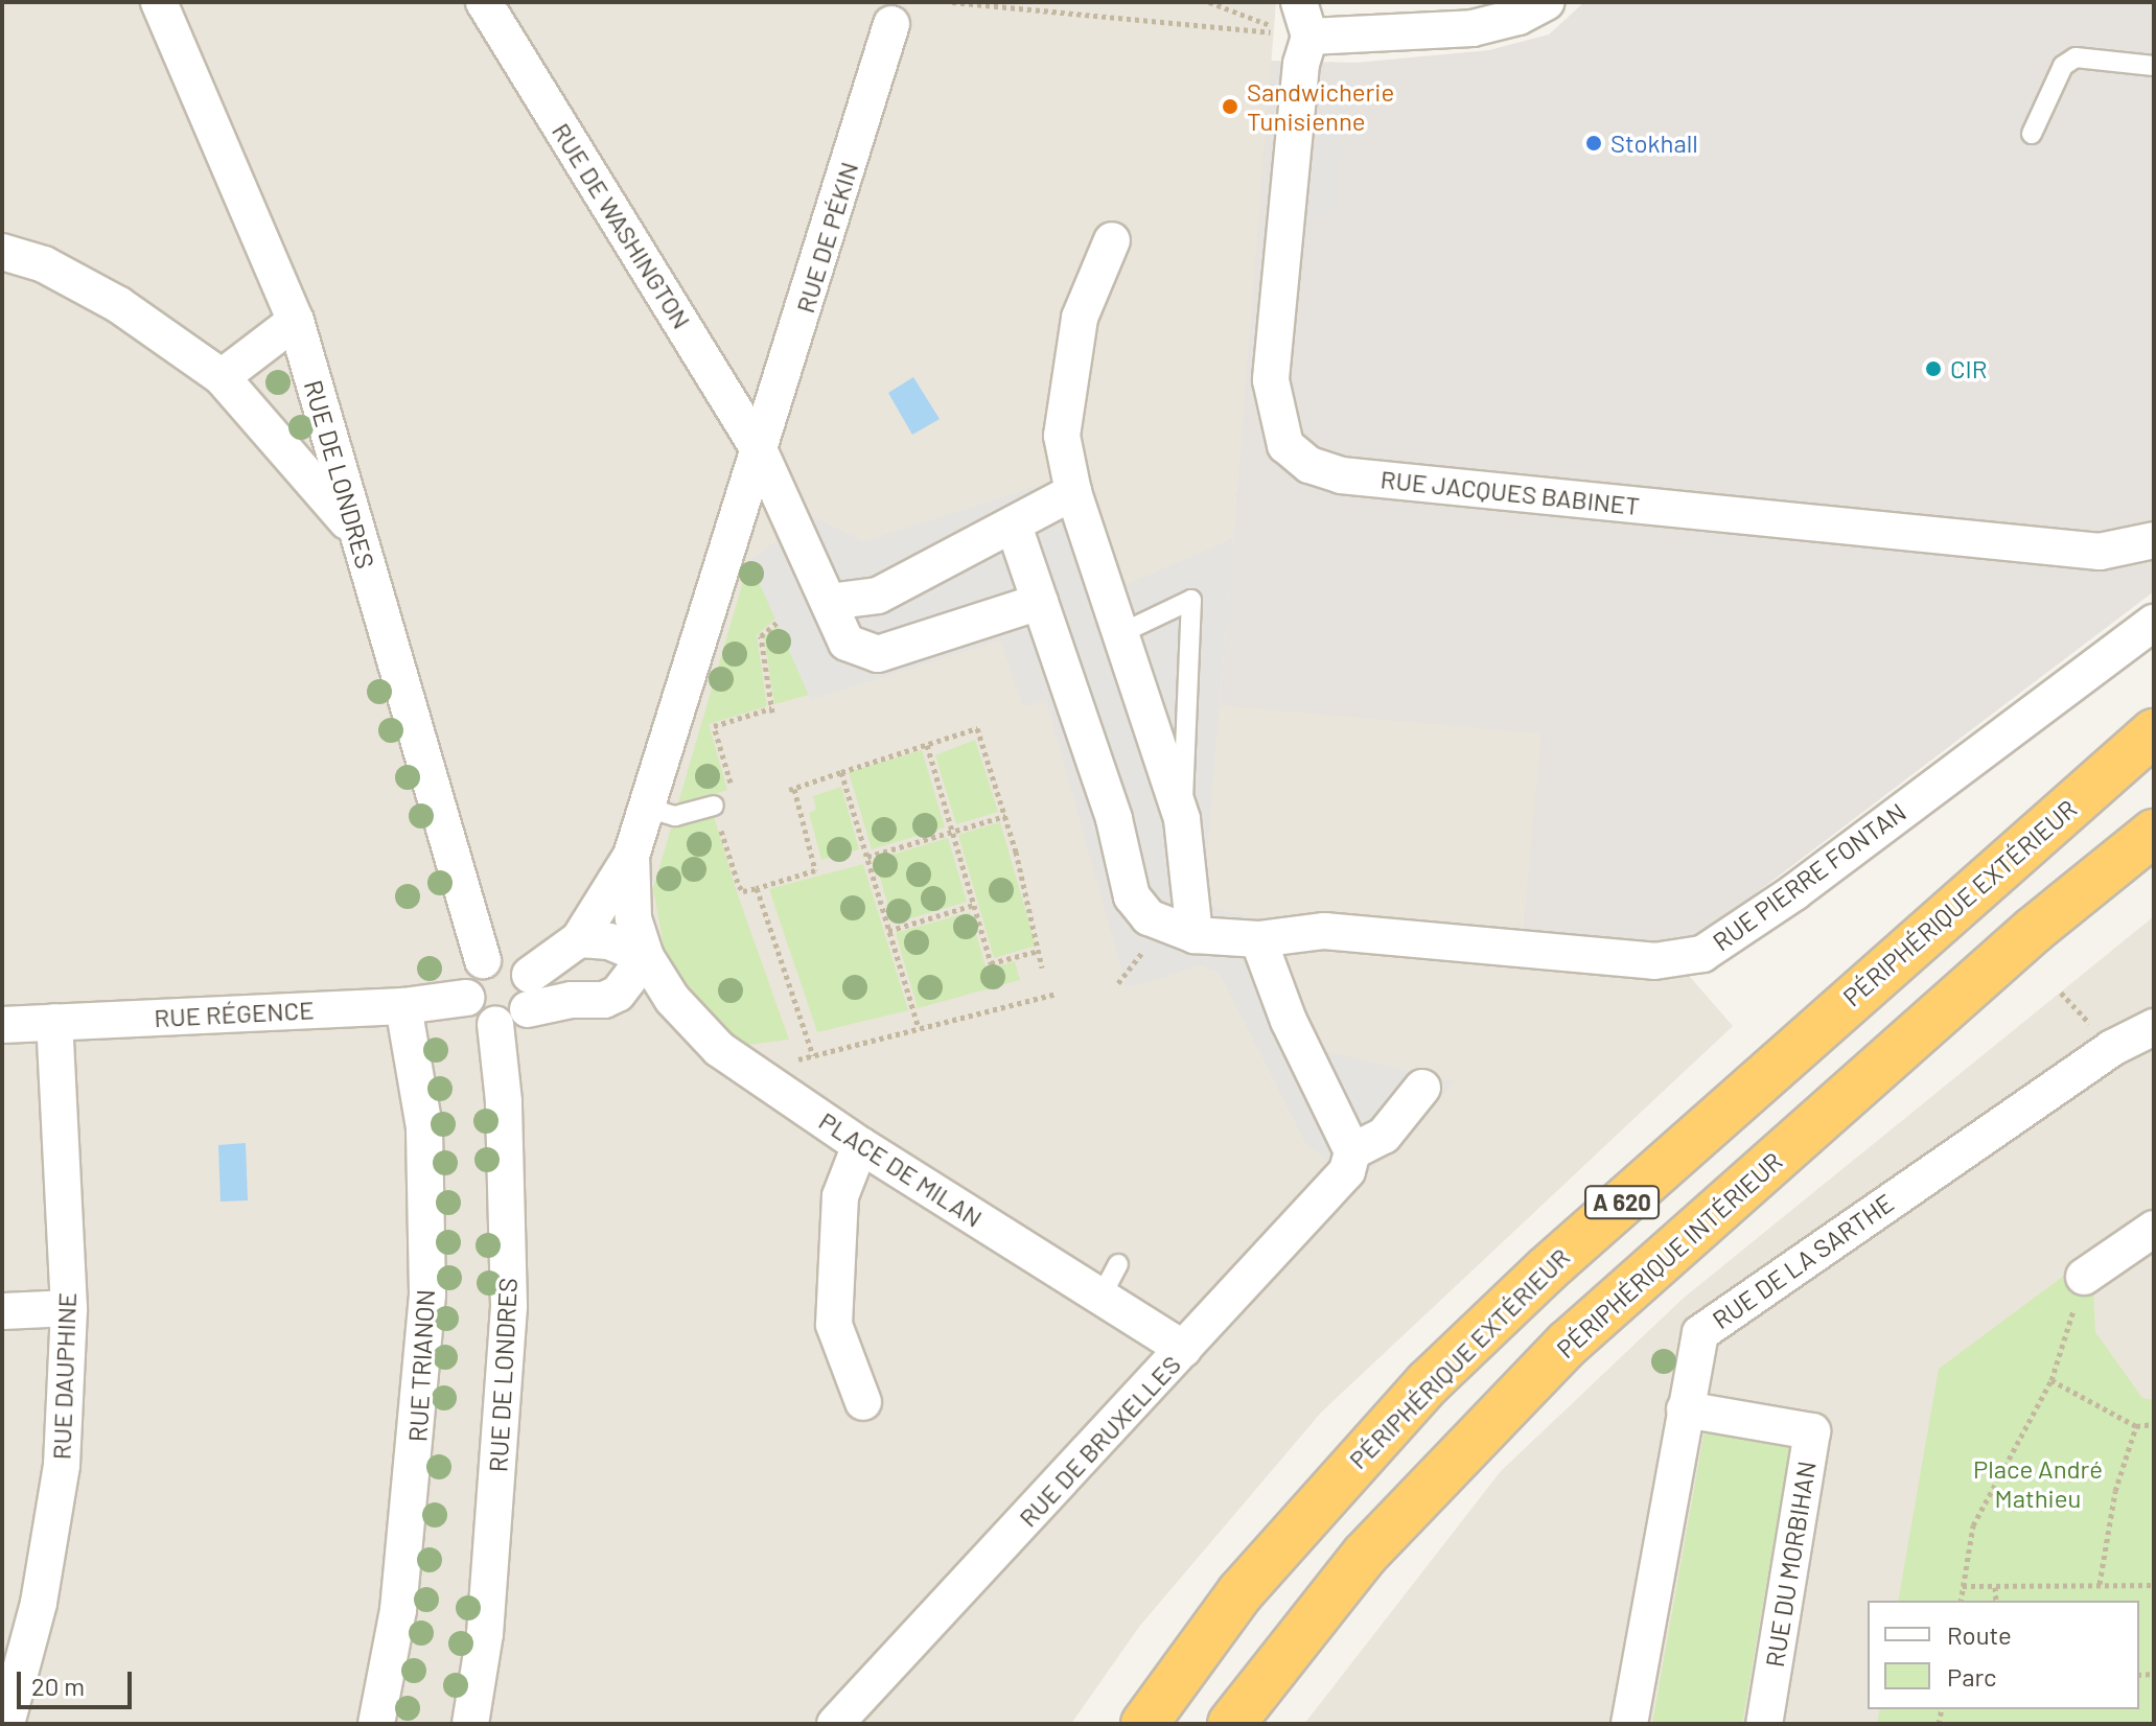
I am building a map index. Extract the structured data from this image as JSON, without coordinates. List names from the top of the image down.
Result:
{
  "streets": {
    "highway": ["PÉRIPHÉRIQUE EXTÉRIEUR", "A 620", "PÉRIPHÉRIQUE INTÉRIEUR"],
    "street": [
      "RUE DE WASHINGTON",
      "RUE DE PÉKIN",
      "RUE DE LONDRES",
      "RUE JACQUES BABINET",
      "RUE PIERRE FONTAN",
      "RUE RÉGENCE",
      "PLACE DE MILAN",
      "RUE DE LA SARTHE",
      "RUE TRIANON",
      "RUE DAUPHINE",
      "RUE DE BRUXELLES",
      "RUE DU MORBIHAN"
    ]
  },
  "crossings": [
    ["RUE DE WASHINGTON", "RUE DE PÉKIN"],
    ["RUE DE WASHINGTON", "PLACE DE MILAN"],
    ["RUE DE PÉKIN", "PLACE DE MILAN"],
    ["RUE DE LONDRES", "RUE RÉGENCE"],
    ["RUE DE LONDRES", "PLACE DE MILAN"],
    ["RUE RÉGENCE", "PLACE DE MILAN"],
    ["RUE RÉGENCE", "RUE TRIANON"],
    ["RUE RÉGENCE", "RUE DAUPHINE"],
    ["PLACE DE MILAN", "RUE DE BRUXELLES"],
    ["RUE DE LA SARTHE", "RUE DU MORBIHAN"]
  ],
  "parks": ["Place André Mathieu"],
  "places": ["Sandwicherie Tunisienne", "Stokhall", "CIR"],
  "legend": ["Route", "Parc"],
  "scale_bar": "20 m"
}
